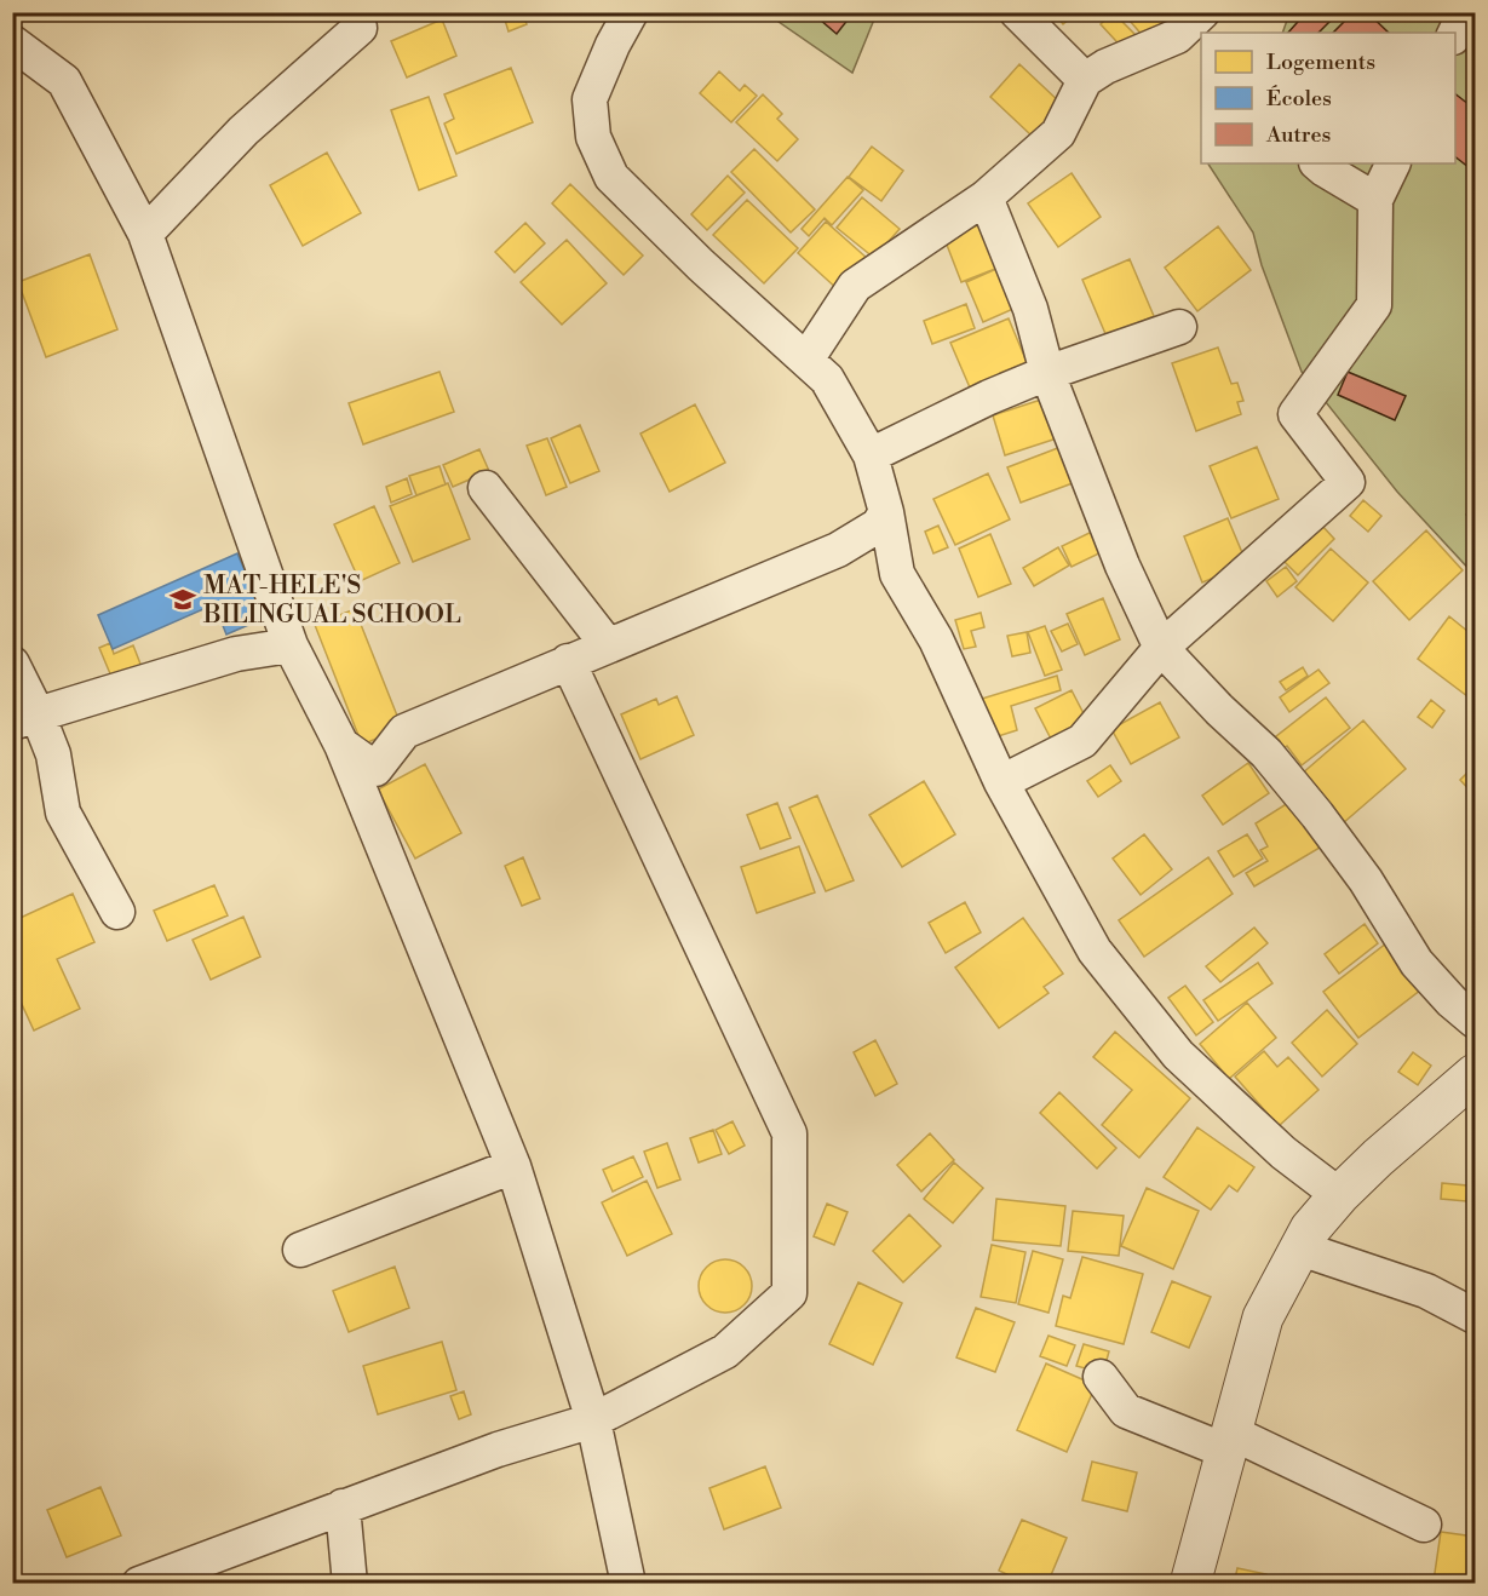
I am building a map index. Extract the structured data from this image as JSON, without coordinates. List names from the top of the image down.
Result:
{
  "places": {
    "school or university": ["MAT-HELE'S BILINGUAL SCHOOL"]
  },
  "legend": ["Logements", "Écoles", "Autres"]
}
